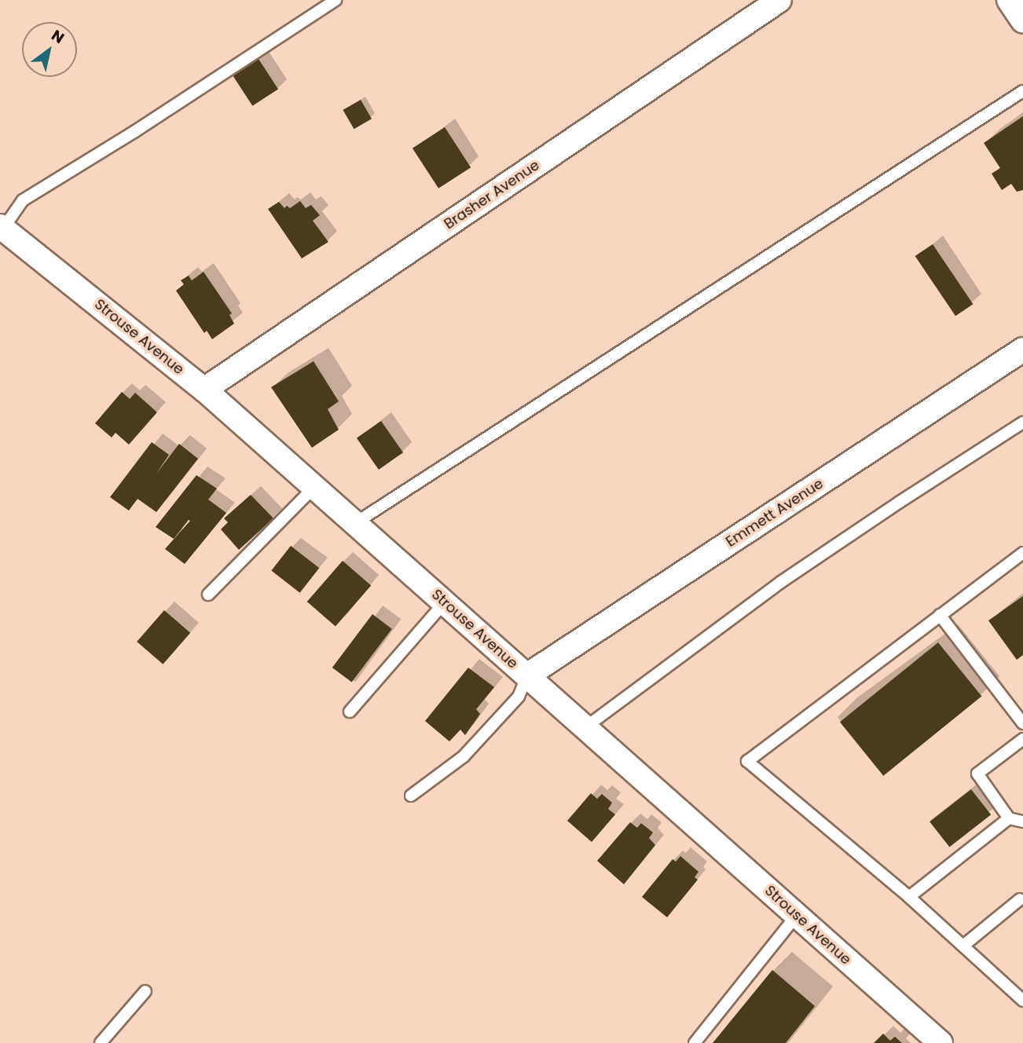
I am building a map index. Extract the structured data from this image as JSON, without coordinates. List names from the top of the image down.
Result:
{
  "streets": {
    "street": ["Brasher Avenue", "Strouse Avenue", "Emmett Avenue"]
  },
  "crossings": [
    ["Brasher Avenue", "Strouse Avenue"],
    ["Strouse Avenue", "Emmett Avenue"]
  ],
  "north": "top right"
}
